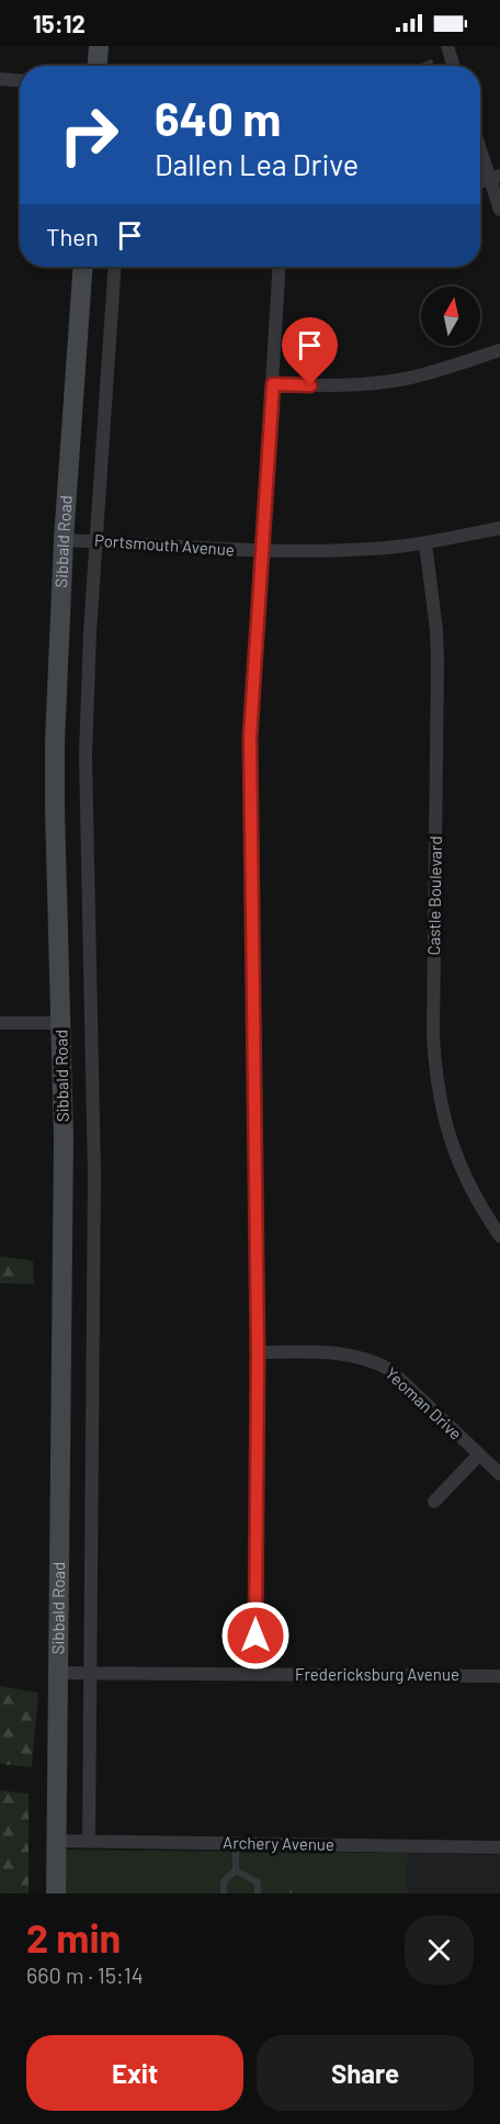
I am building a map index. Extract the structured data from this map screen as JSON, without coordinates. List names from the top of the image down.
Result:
{
  "streets": {
    "street": [
      "Sibbald Road",
      "Portsmouth Avenue",
      "Castle Boulevard",
      "Yeoman Drive",
      "Fredericksburg Avenue",
      "Archery Avenue"
    ]
  },
  "crossings": [
    ["Sibbald Road", "Portsmouth Avenue"],
    ["Sibbald Road", "Fredericksburg Avenue"],
    ["Sibbald Road", "Archery Avenue"],
    ["Portsmouth Avenue", "Castle Boulevard"]
  ],
  "north": "top",
  "page": {
    "status": "15:12",
    "turn": ["640 m", "Dallen Lea Drive"],
    "then": "Then",
    "heading": ["2 min", "660 m · 15:14"],
    "buttons": ["Exit", "Share"]
  }
}
